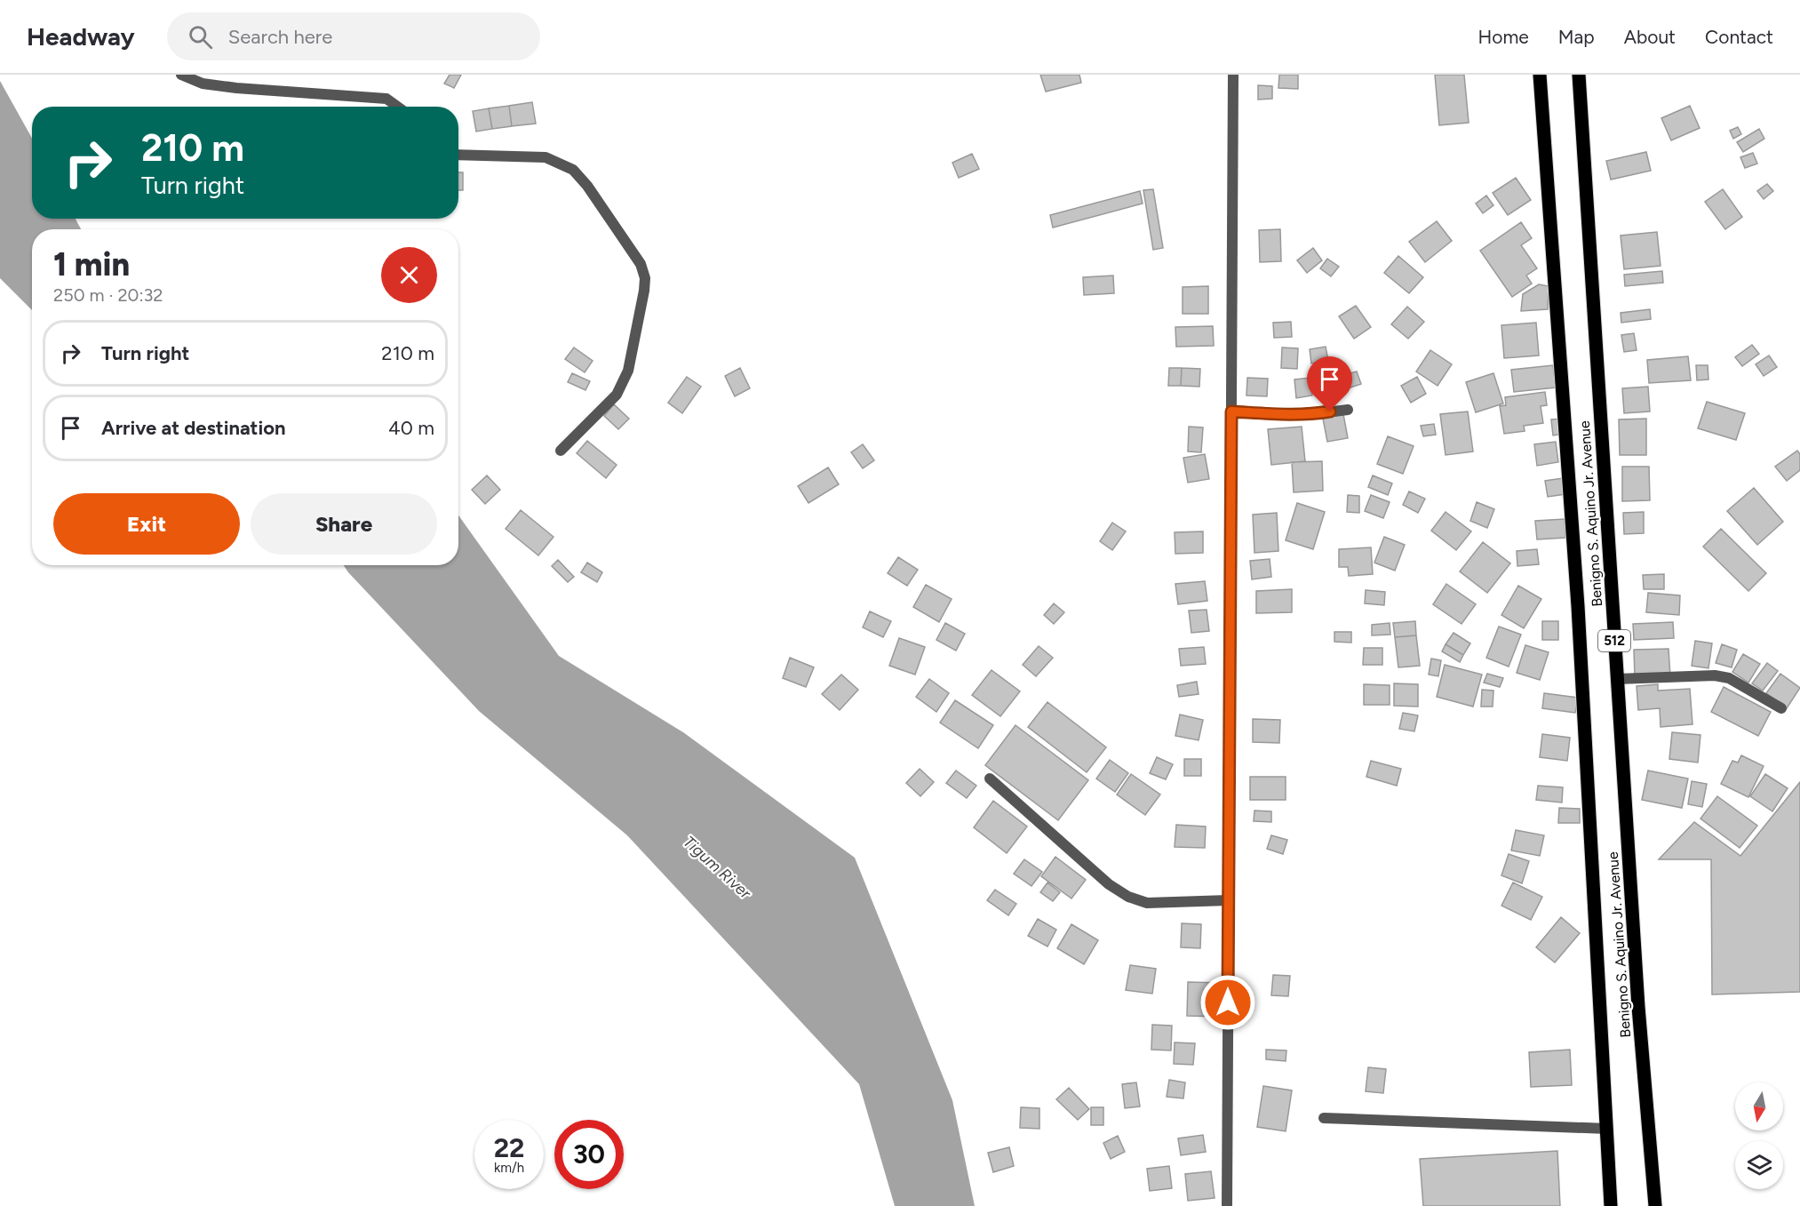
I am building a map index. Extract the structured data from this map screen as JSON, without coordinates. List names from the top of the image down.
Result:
{
  "streets": {
    "main road": ["Benigno S. Aquino Jr. Avenue", "512"]
  },
  "water": ["Tigum River"],
  "north": "bottom",
  "page": {
    "header": "Headway",
    "search": "Search here",
    "nav": [
      "Home",
      "Map",
      "About",
      "Contact"
    ],
    "turn": ["210 m", "Turn right"],
    "heading": ["1 min", "250 m · 20:32"],
    "list": [
      {
        "name": "Turn right",
        "value": "210 m"
      },
      {
        "name": "Arrive at destination",
        "value": "40 m"
      }
    ],
    "buttons": ["Exit", "Share"],
    "speed": "22 km/h",
    "limit": "30"
  }
}
